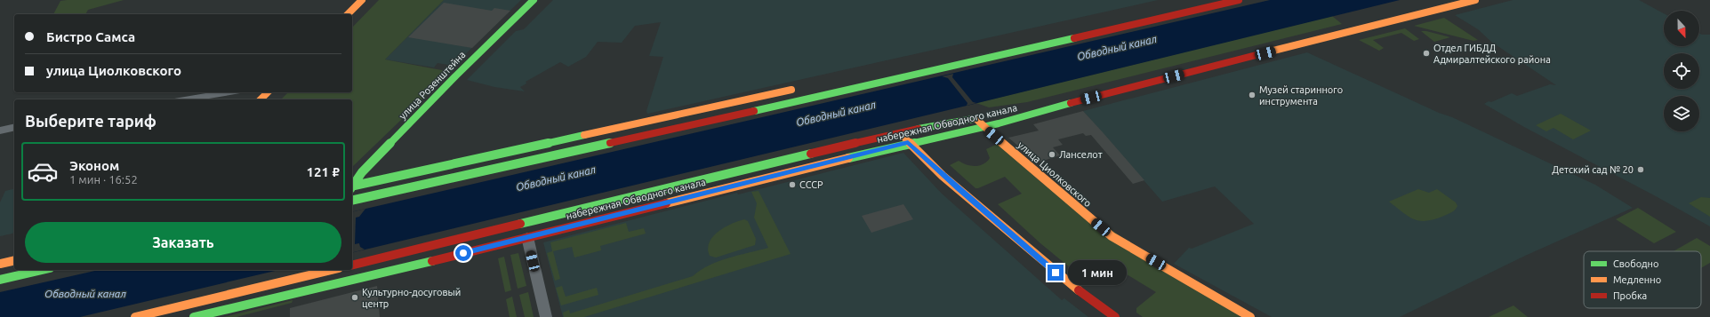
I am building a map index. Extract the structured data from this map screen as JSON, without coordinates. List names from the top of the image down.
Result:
{
  "streets": {
    "street": ["улица Розенштейна", "набережная Обводного канала", "улица Циолковского"]
  },
  "crossings": [
    ["набережная Обводного канала", "улица Циолковского"]
  ],
  "water": ["Обводный канал"],
  "places": [
    "Отдел ГИБДД Адмиралтейского района",
    "Музей старинного инструмента",
    "Ланселот",
    "Детский сад № 20",
    "СССР",
    "Культурно-досуговый центр"
  ],
  "legend": ["Свободно", "Медленно", "Пробка"],
  "north": "bottom",
  "page": {
    "banner": ["Бистро Самса", "улица Циолковского"],
    "heading": "Выберите тариф",
    "list": [
      {
        "name": "Эконом",
        "note": "1 мин · 16:52",
        "value": "121 ₽"
      }
    ],
    "buttons": "Заказать",
    "bubble": "1 мин"
  }
}
